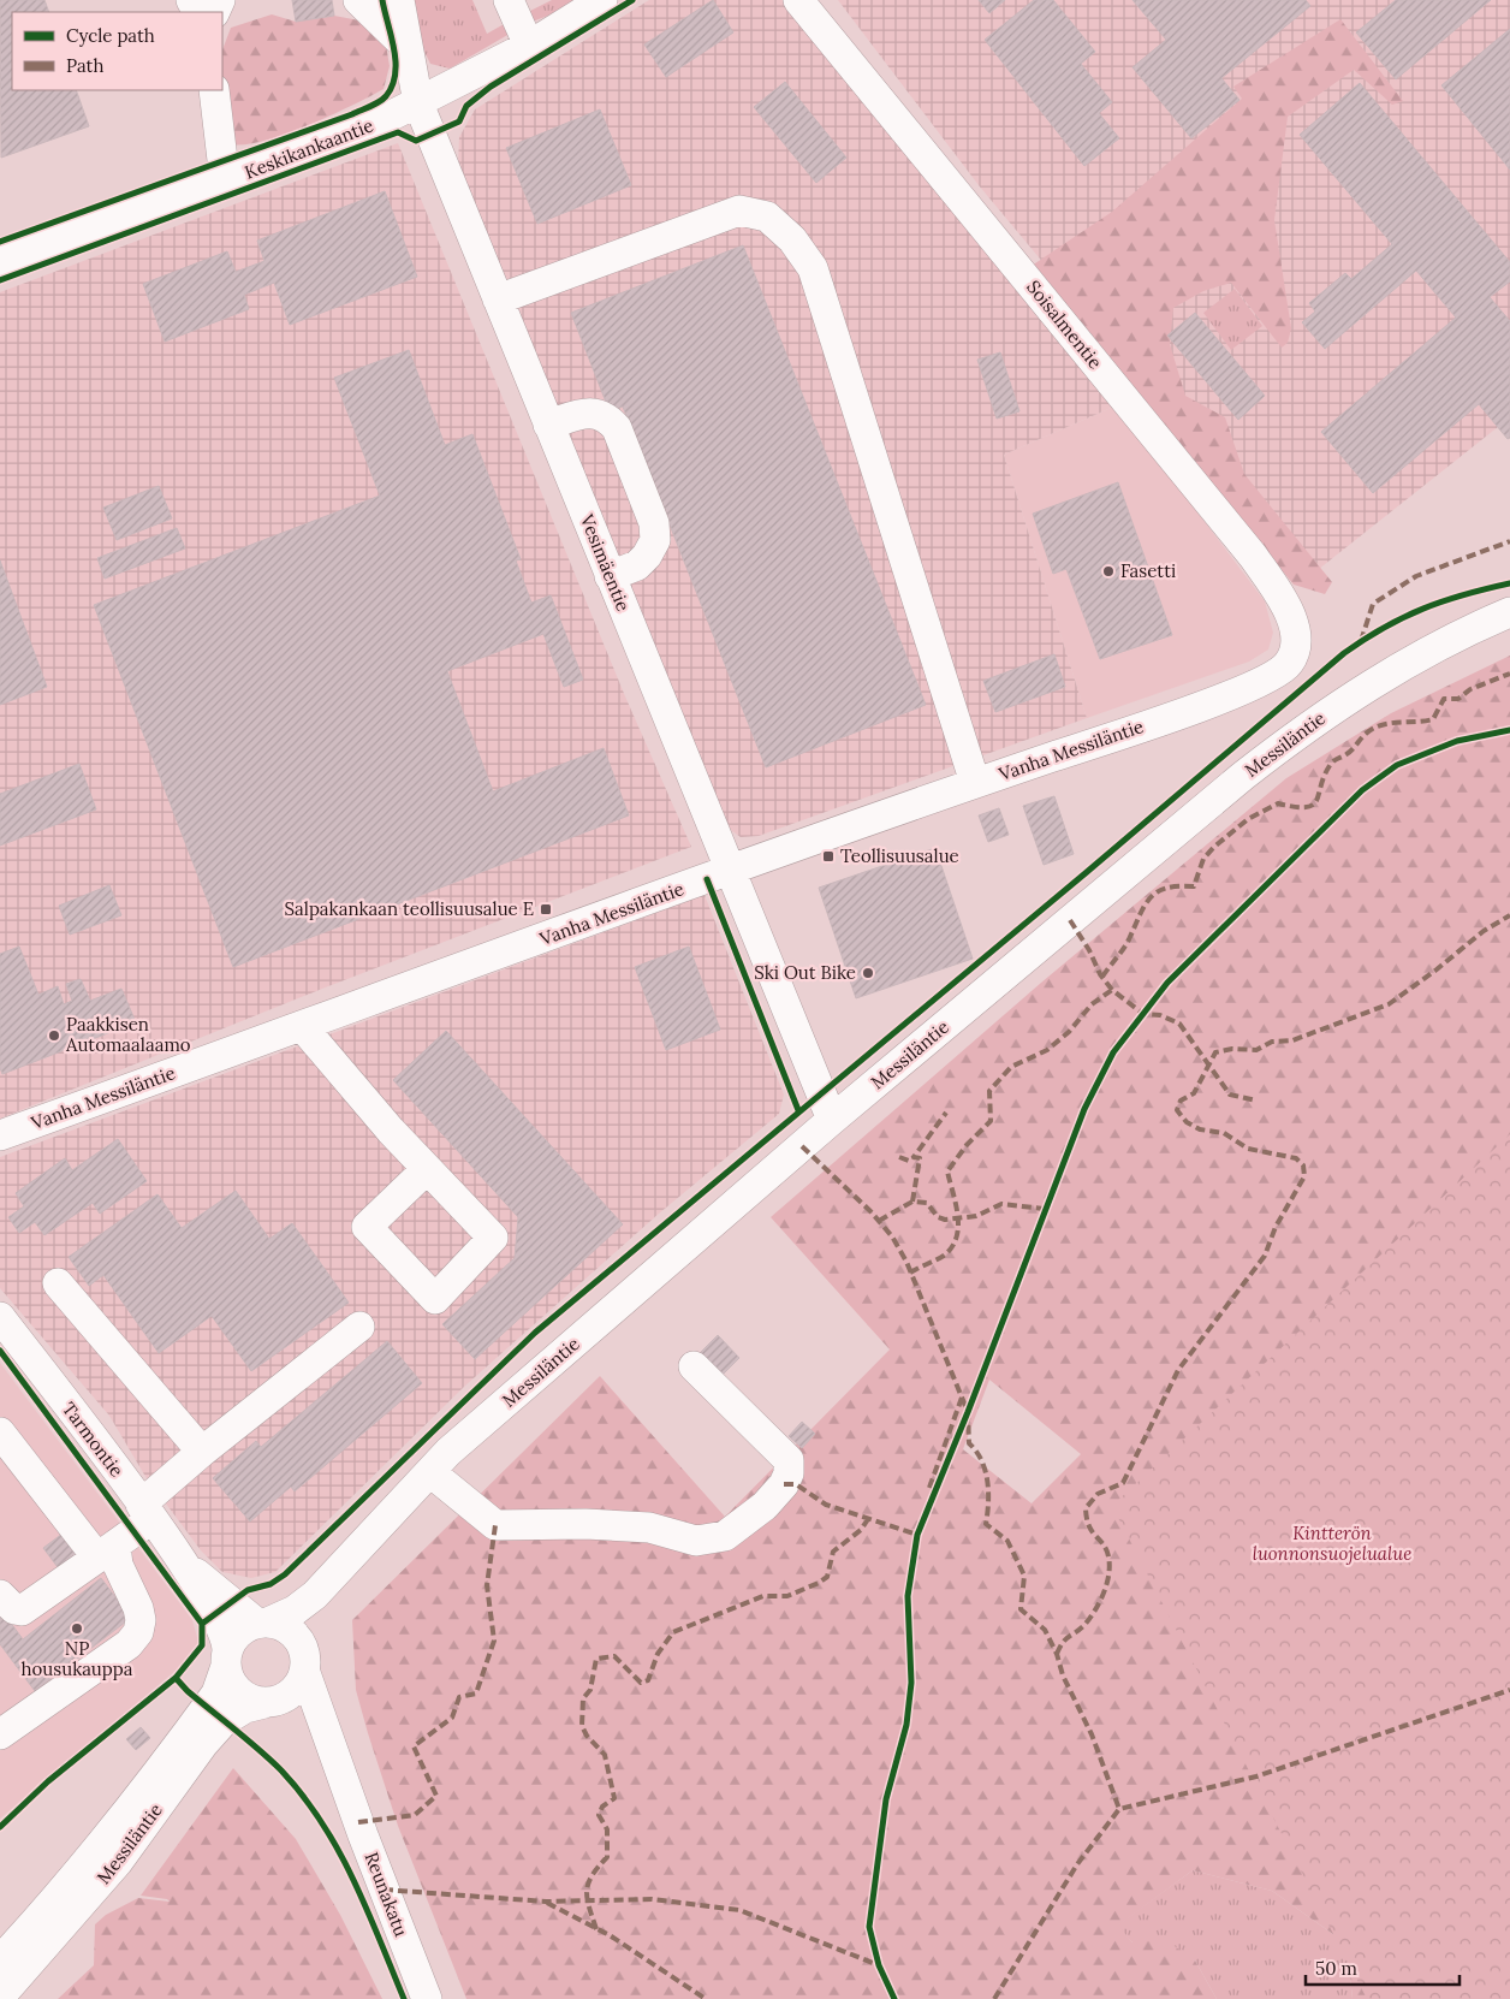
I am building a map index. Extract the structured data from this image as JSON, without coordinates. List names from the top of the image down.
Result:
{
  "streets": {
    "street": [
      "Keskikankaantie",
      "Soisalmentie",
      "Vesimäentie",
      "Messiläntie",
      "Vanha Messiläntie",
      "Tarmontie",
      "Reunakatu"
    ]
  },
  "crossings": [
    ["Keskikankaantie", "Vesimäentie"],
    ["Soisalmentie", "Vanha Messiläntie"],
    ["Vesimäentie", "Messiläntie"],
    ["Vesimäentie", "Vanha Messiläntie"],
    ["Messiläntie", "Tarmontie"],
    ["Messiläntie", "Reunakatu"],
    ["Tarmontie", "Reunakatu"]
  ],
  "parks": ["Kintterön luonnonsuojelualue"],
  "places": {
    "other": [
      "Fasetti",
      "Ski Out Bike",
      "Paakkisen Automaalaamo",
      "NP housukauppa"
    ],
    "transit": ["Teollisuusalue", "Salpakankaan teollisuusalue E"]
  },
  "legend": ["Cycle path", "Path"],
  "scale_bar": "50 m"
}
